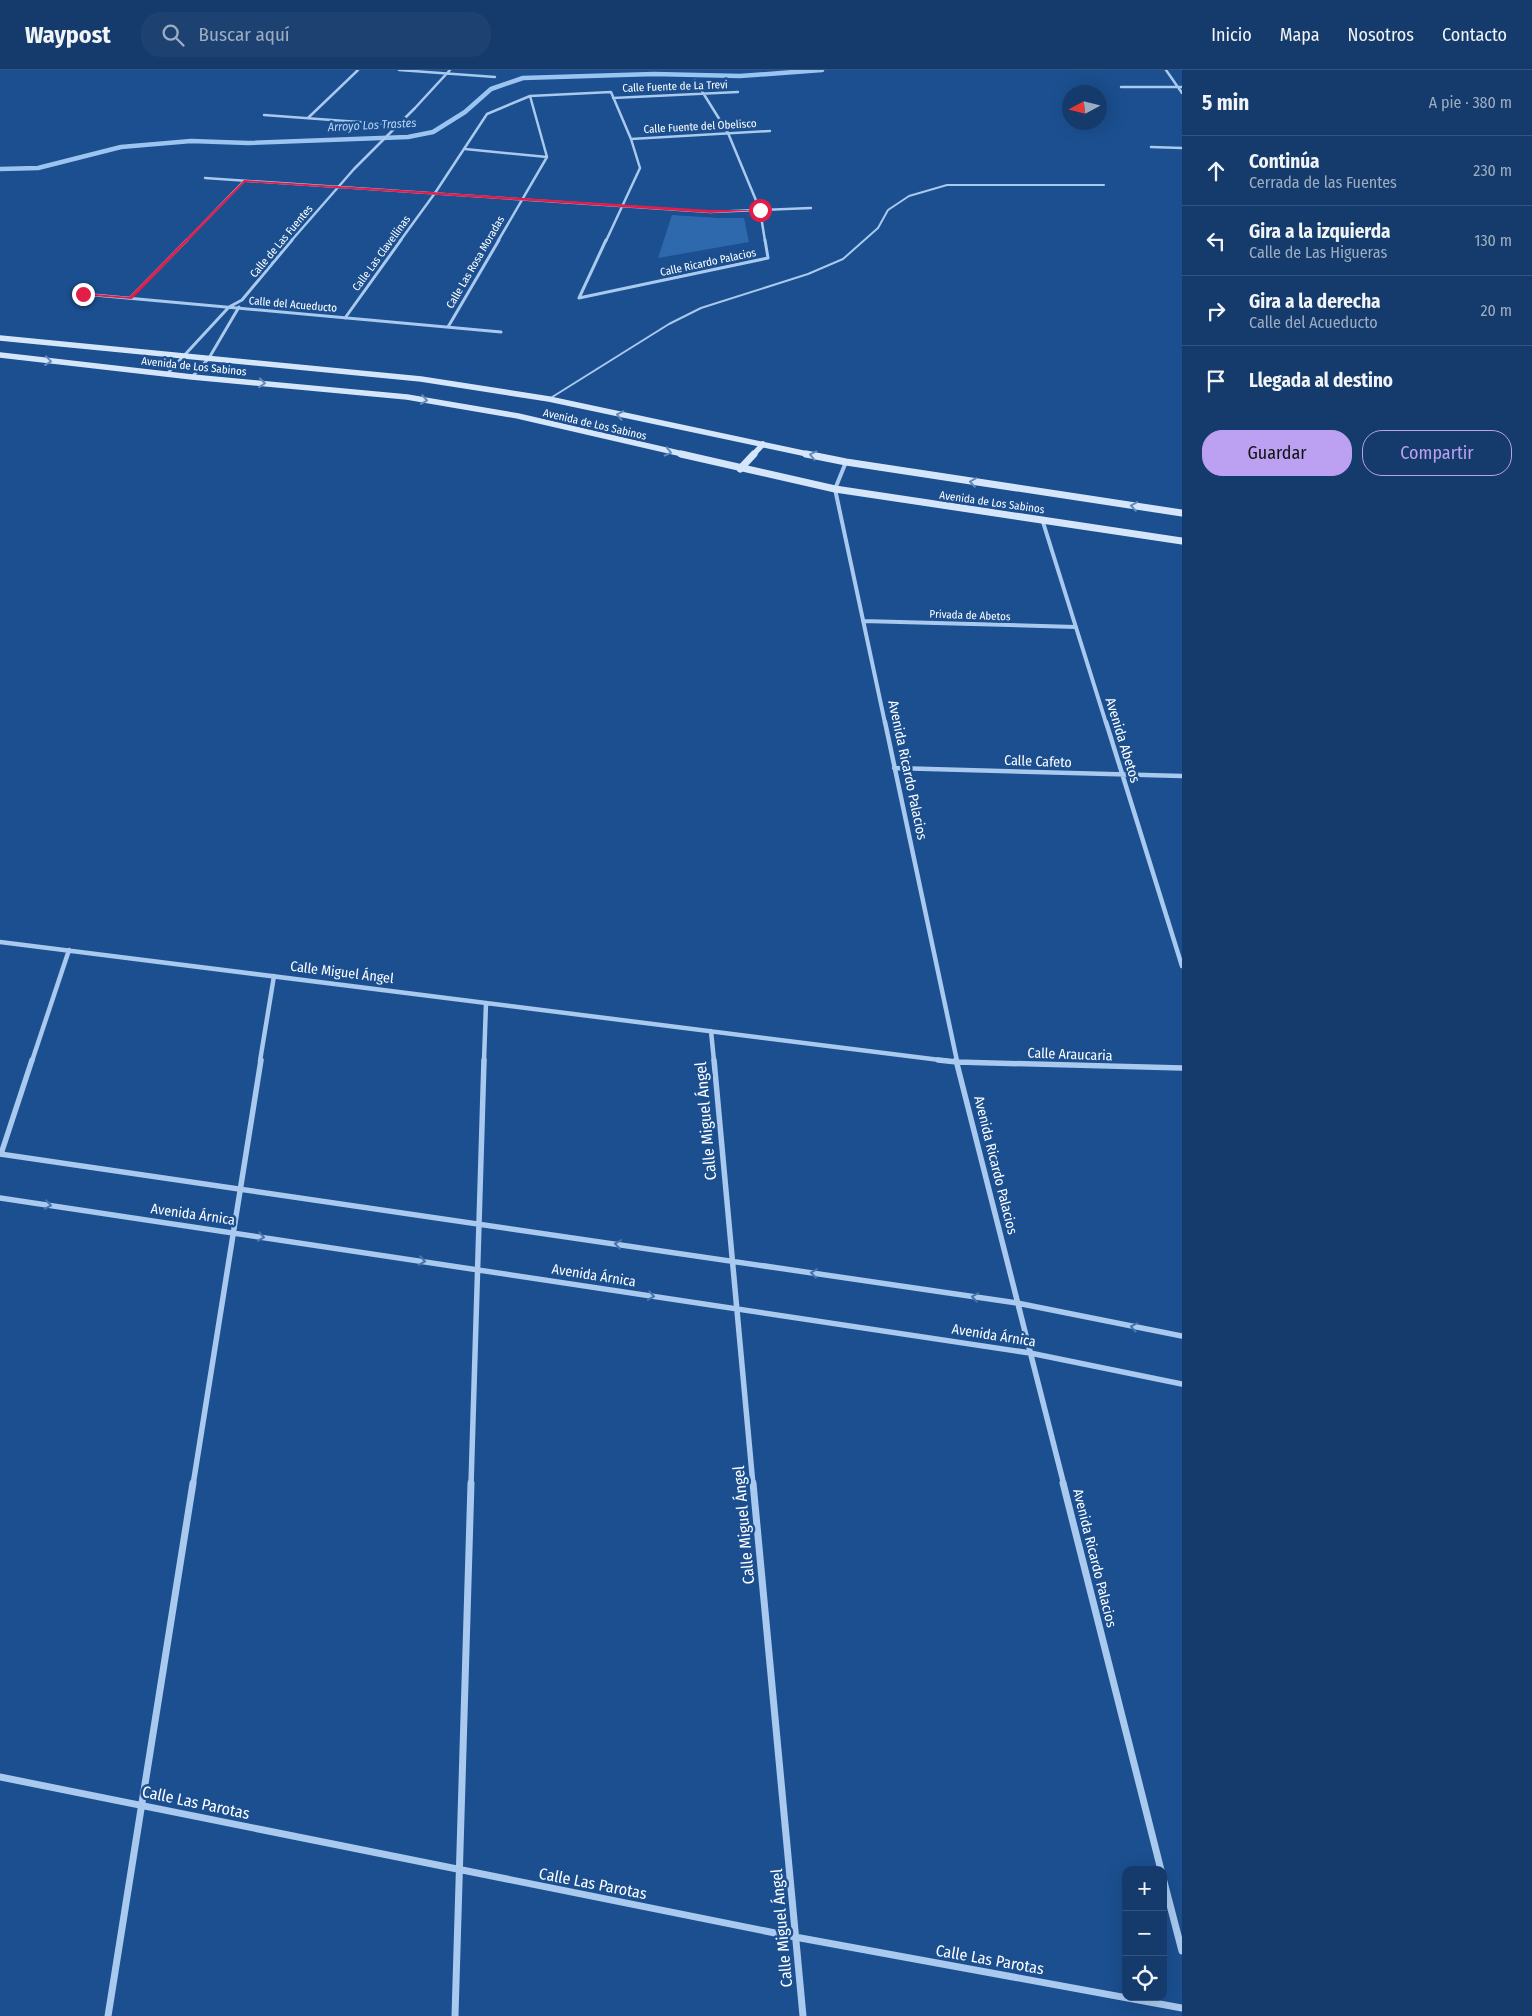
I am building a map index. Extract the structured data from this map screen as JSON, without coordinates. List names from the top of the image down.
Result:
{
  "streets": {
    "street": [
      "Calle Fuente de La Trevi",
      "Calle Fuente del Obelisco",
      "Calle de Las Fuentes",
      "Calle Las Clavellinas",
      "Calle Las Rosa Moradas",
      "Calle Ricardo Palacios",
      "Calle del Acueducto",
      "Avenida de Los Sabinos",
      "Privada de Abetos",
      "Avenida Abetos",
      "Calle Cafeto",
      "Avenida Ricardo Palacios",
      "Calle Miguel Ángel",
      "Calle Araucaria",
      "Avenida Árnica",
      "Calle Las Parotas"
    ]
  },
  "crossings": [
    ["Calle Fuente de La Trevi", "Calle Las Clavellinas"],
    ["Calle Fuente de La Trevi", "Calle Ricardo Palacios"],
    ["Calle Fuente del Obelisco", "Calle Ricardo Palacios"],
    ["Calle de Las Fuentes", "Calle del Acueducto"],
    ["Calle Las Clavellinas", "Calle del Acueducto"],
    ["Calle Las Rosa Moradas", "Calle del Acueducto"],
    ["Avenida de Los Sabinos", "Avenida Abetos"],
    ["Avenida de Los Sabinos", "Avenida Ricardo Palacios"],
    ["Privada de Abetos", "Avenida Abetos"],
    ["Privada de Abetos", "Avenida Ricardo Palacios"],
    ["Avenida Abetos", "Calle Cafeto"],
    ["Calle Cafeto", "Avenida Ricardo Palacios"],
    ["Avenida Ricardo Palacios", "Calle Miguel Ángel"],
    ["Avenida Ricardo Palacios", "Calle Araucaria"],
    ["Avenida Ricardo Palacios", "Avenida Árnica"],
    ["Calle Miguel Ángel", "Calle Araucaria"],
    ["Calle Miguel Ángel", "Avenida Árnica"],
    ["Calle Miguel Ángel", "Calle Las Parotas"]
  ],
  "water": ["Arroyo Los Trastes"],
  "north": "left",
  "page": {
    "header": "Waypost",
    "search": "Buscar aquí",
    "nav": [
      "Inicio",
      "Mapa",
      "Nosotros",
      "Contacto"
    ],
    "heading": ["5 min", "A pie · 380 m"],
    "list": [
      ["Continúa", "Cerrada de las Fuentes", "230 m"],
      ["Gira a la izquierda", "Calle de Las Higueras", "130 m"],
      ["Gira a la derecha", "Calle del Acueducto", "20 m"],
      "Llegada al destino"
    ],
    "buttons": ["Guardar", "Compartir"],
    "map_buttons": ["+", "−"]
  }
}
